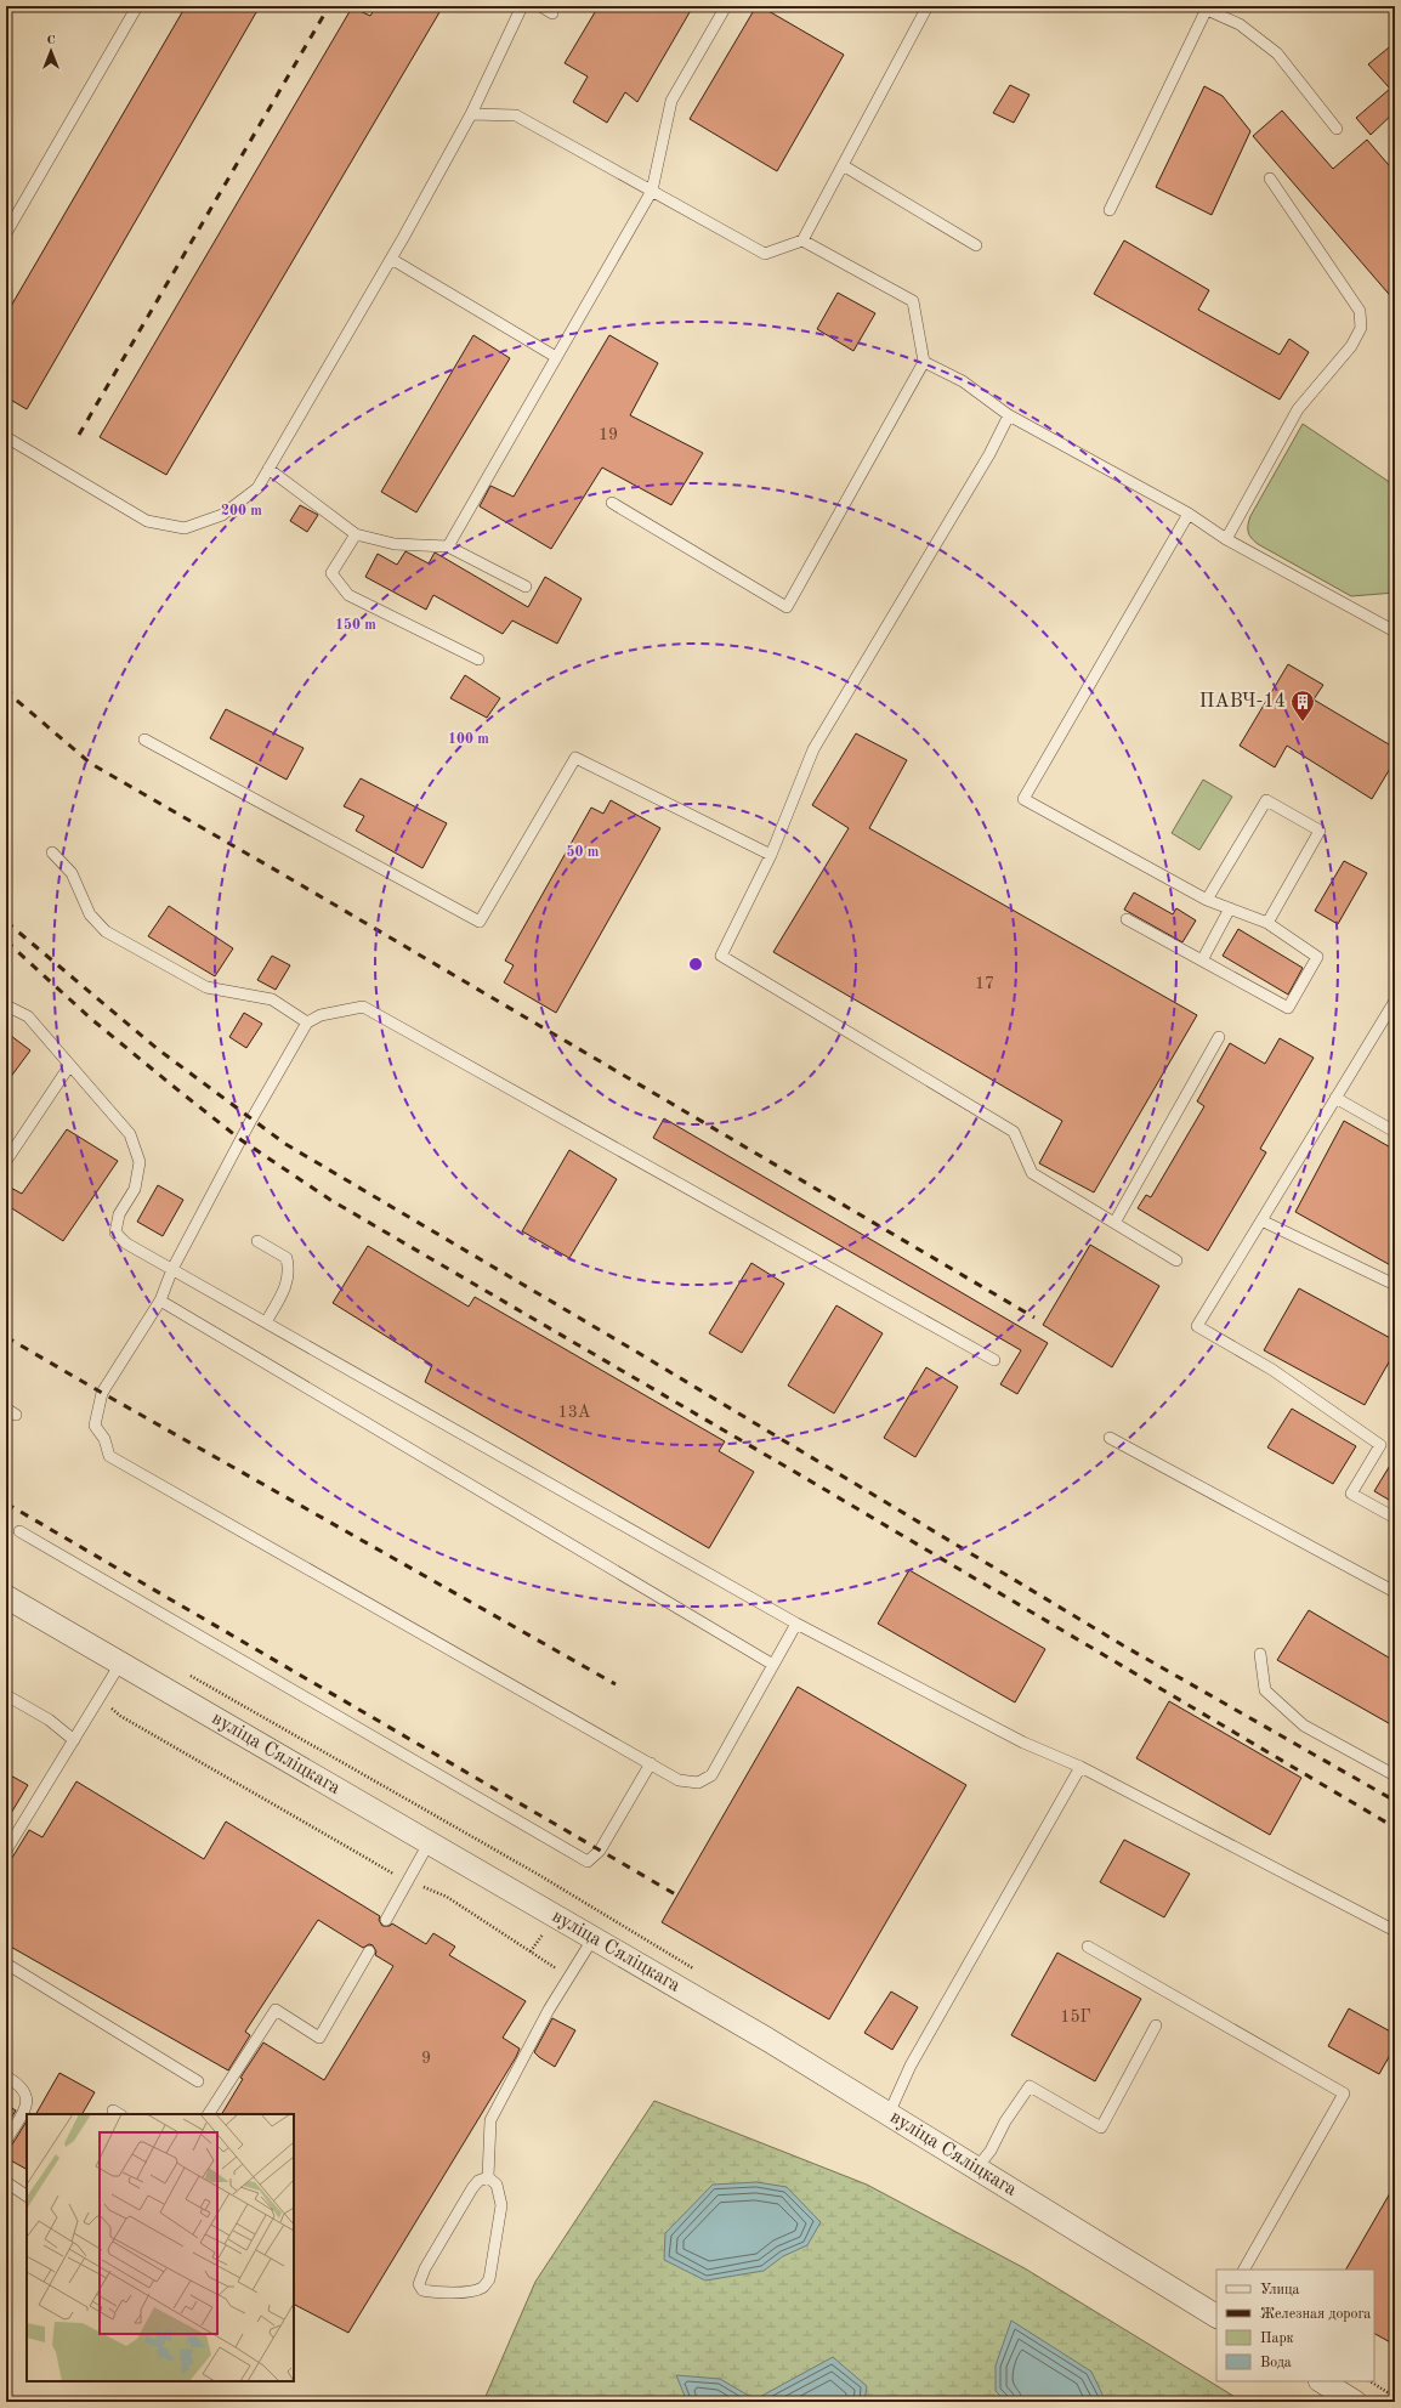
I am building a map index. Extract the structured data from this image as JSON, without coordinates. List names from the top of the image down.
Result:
{
  "streets": {
    "street": ["вуліца Сяліцкага"]
  },
  "places": {
    "building": ["ПАВЧ-14"]
  },
  "house_numbers": [
    "19",
    "17",
    "13А",
    "15Г",
    "9"
  ],
  "legend": [
    "Улица",
    "Железная дорога",
    "Парк",
    "Вода"
  ],
  "north": "top",
  "rings": [
    "200 m",
    "150 m",
    "100 m",
    "50 m"
  ]
}
